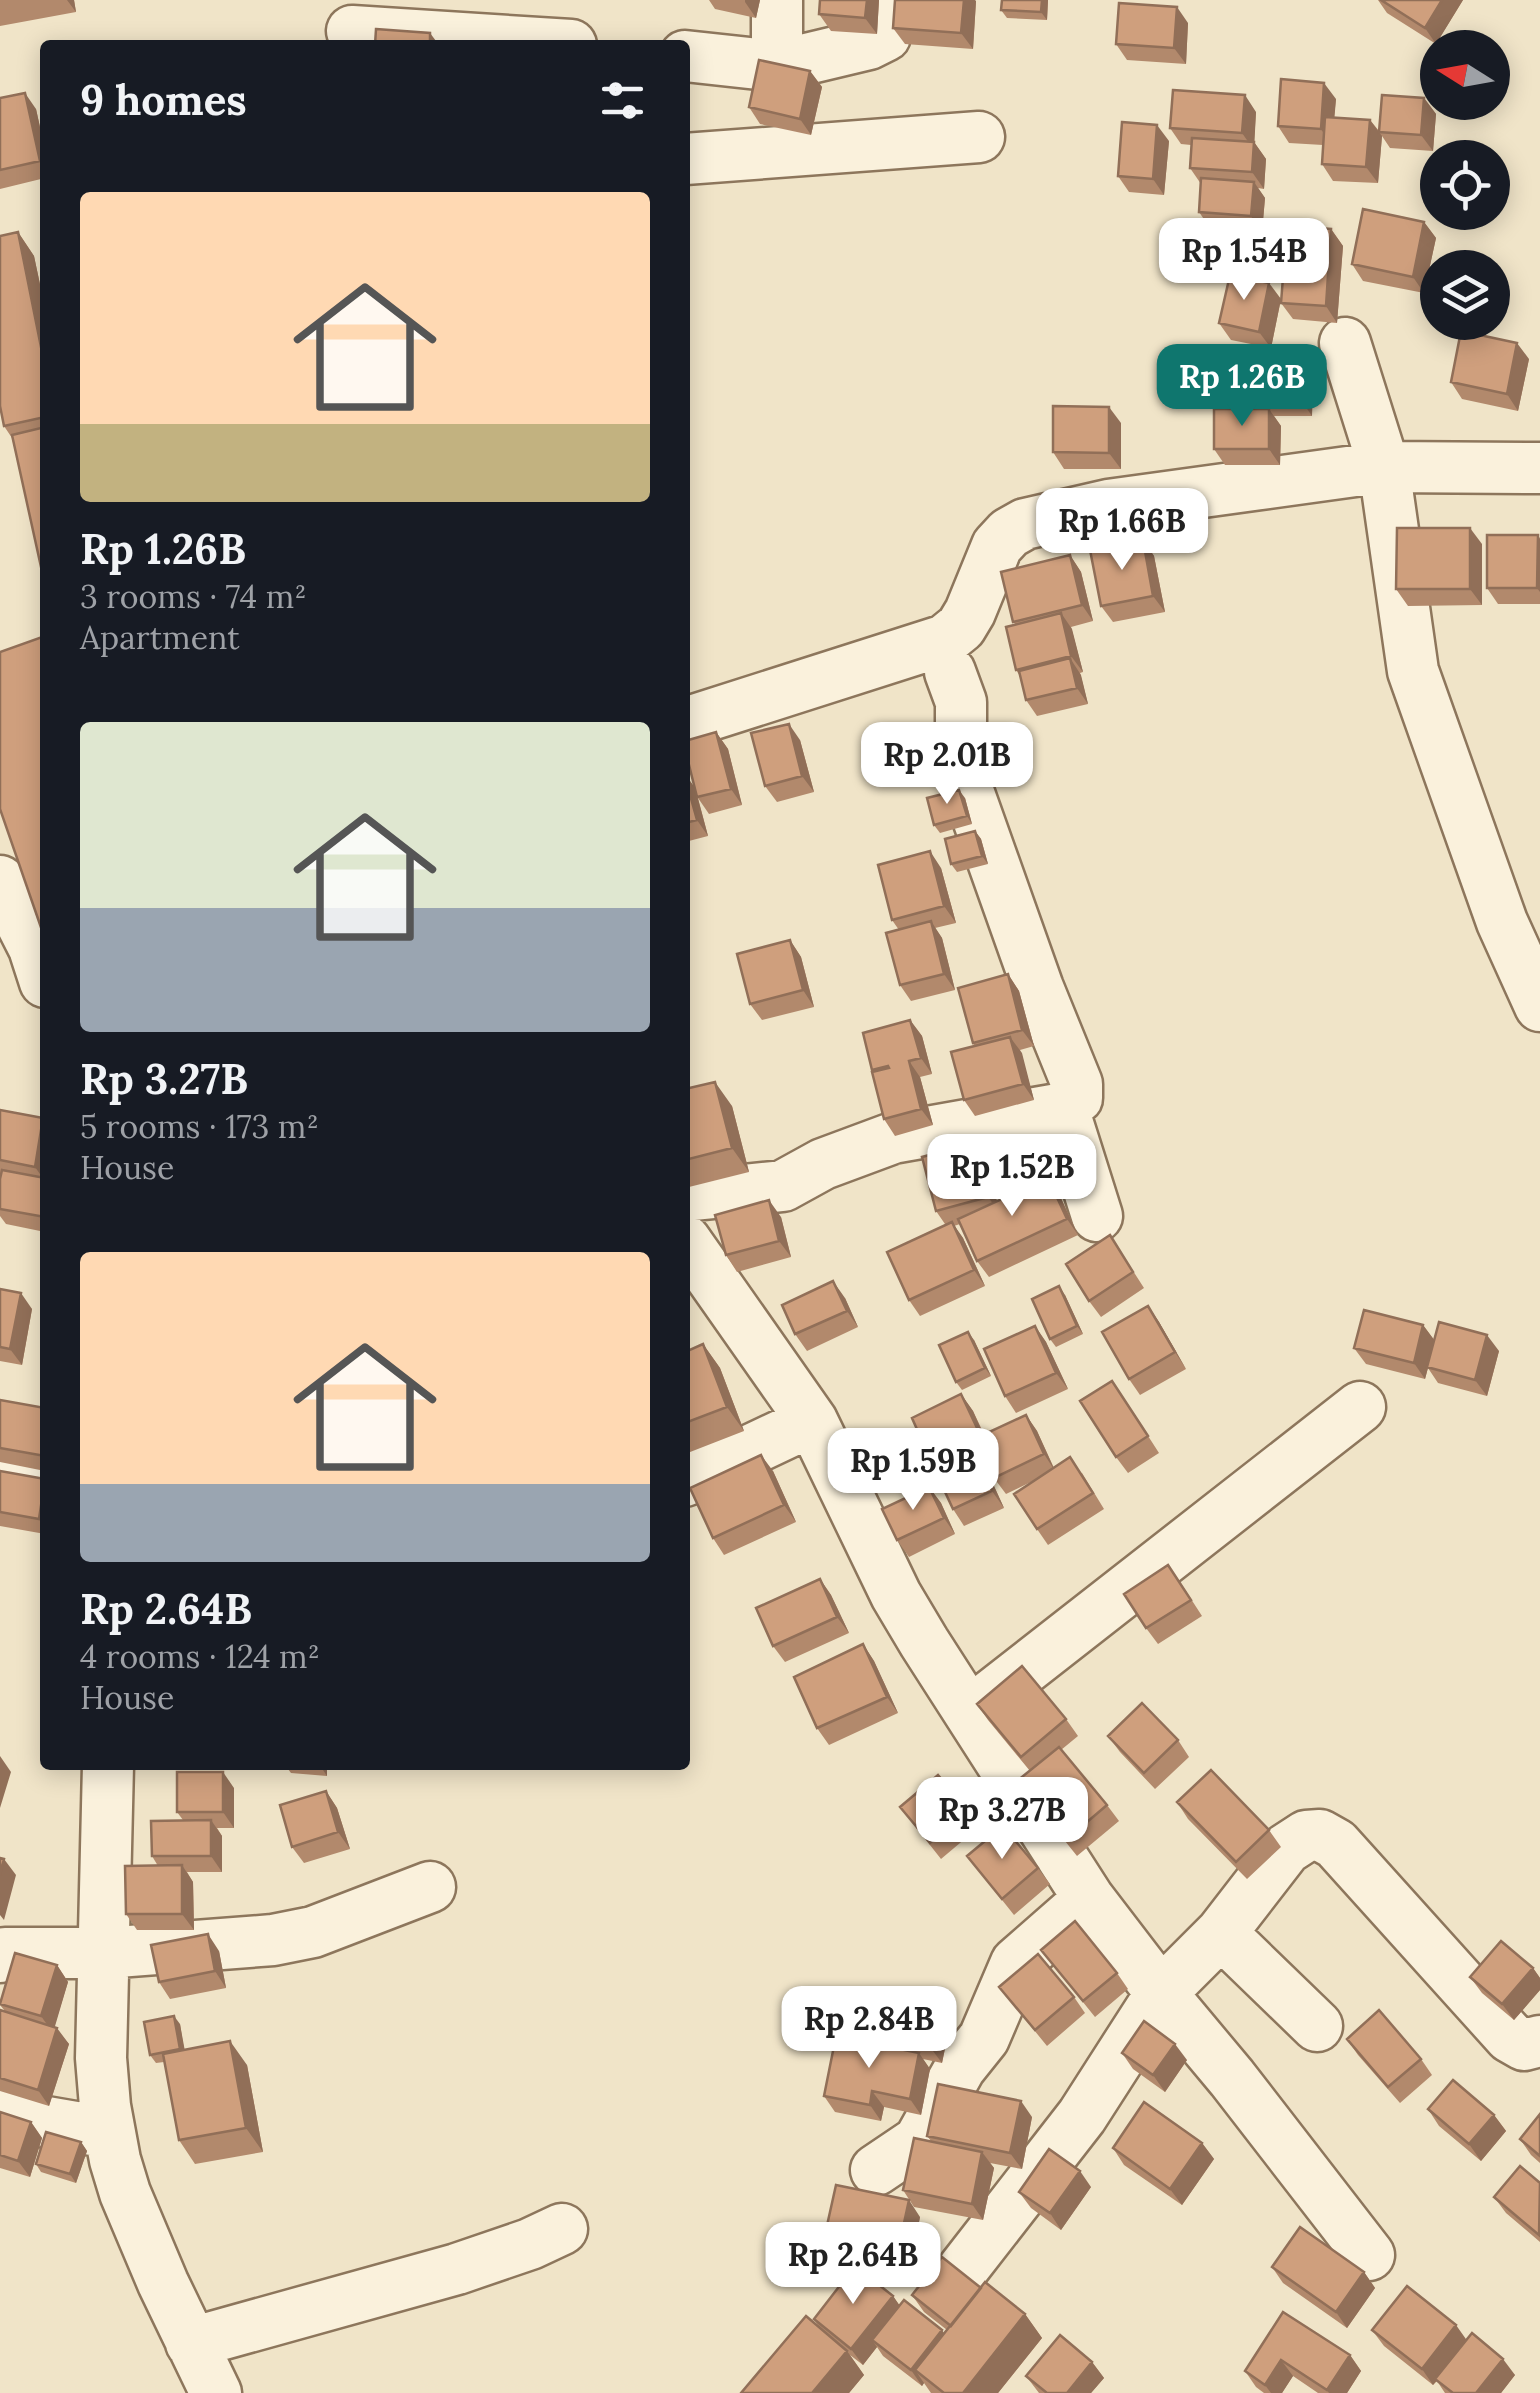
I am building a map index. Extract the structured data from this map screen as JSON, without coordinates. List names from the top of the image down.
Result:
{
  "north": "left",
  "page": {
    "heading": "9 homes",
    "list": [
      {
        "name": "Rp 1.26B",
        "note": "3 rooms · 74 m² · Apartment"
      },
      {
        "name": "Rp 3.27B",
        "note": "5 rooms · 173 m² · House"
      },
      {
        "name": "Rp 2.64B",
        "note": "4 rooms · 124 m² · House"
      }
    ],
    "price": [
      "Rp 1.54B",
      "Rp 1.26B",
      "Rp 1.66B",
      "Rp 2.01B",
      "Rp 1.52B",
      "Rp 1.59B",
      "Rp 3.27B",
      "Rp 2.84B",
      "Rp 2.64B"
    ]
  }
}
